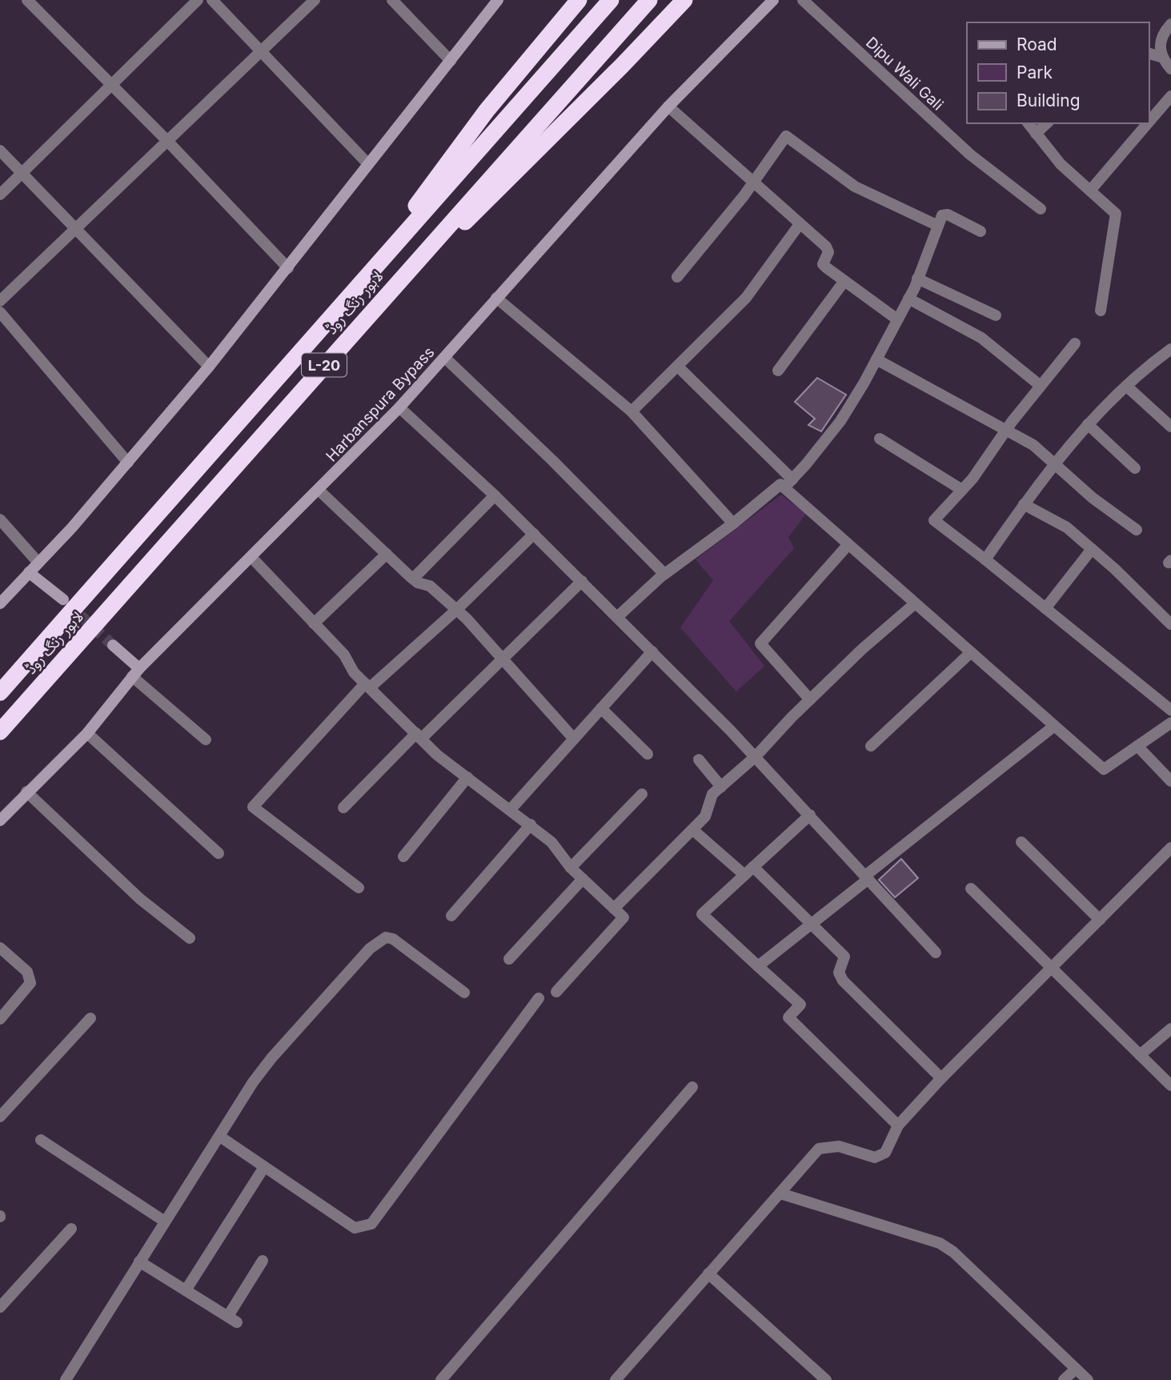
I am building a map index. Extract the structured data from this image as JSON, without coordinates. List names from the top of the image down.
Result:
{
  "streets": {
    "highway": ["لاہور رنگ روڈ", "L-20"],
    "street": ["Dipu Wali Gali", "Harbanspura Bypass"]
  },
  "legend": ["Road", "Park", "Building"]
}
